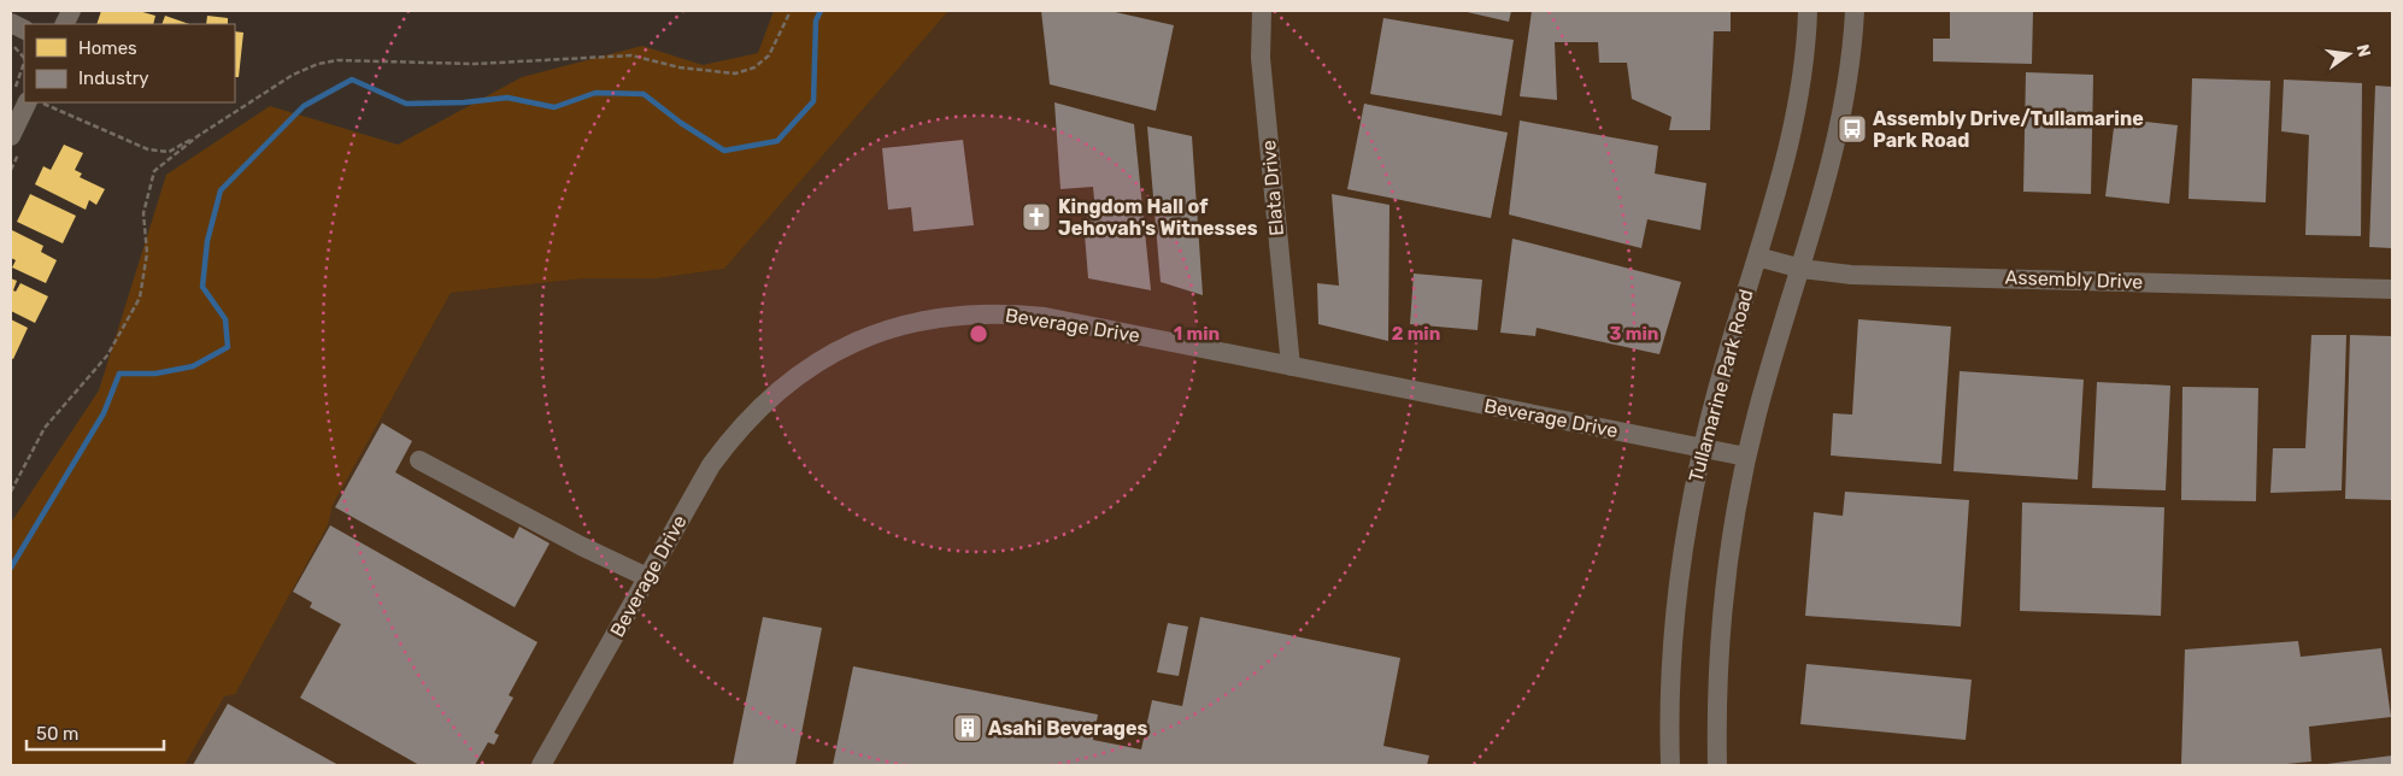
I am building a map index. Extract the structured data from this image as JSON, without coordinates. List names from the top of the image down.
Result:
{
  "streets": {
    "street": [
      "Elata Drive",
      "Assembly Drive",
      "Beverage Drive",
      "Tullamarine Park Road"
    ]
  },
  "crossings": [
    ["Elata Drive", "Beverage Drive"],
    ["Assembly Drive", "Tullamarine Park Road"],
    ["Beverage Drive", "Tullamarine Park Road"]
  ],
  "places": {
    "bus stop": ["Assembly Drive/Tullamarine Park Road"],
    "church": ["Kingdom Hall of Jehovah's Witnesses"],
    "building": ["Asahi Beverages"]
  },
  "legend": ["Homes", "Industry"],
  "scale_bar": "50 m",
  "north": "right",
  "rings": ["1 min", "2 min", "3 min"]
}
